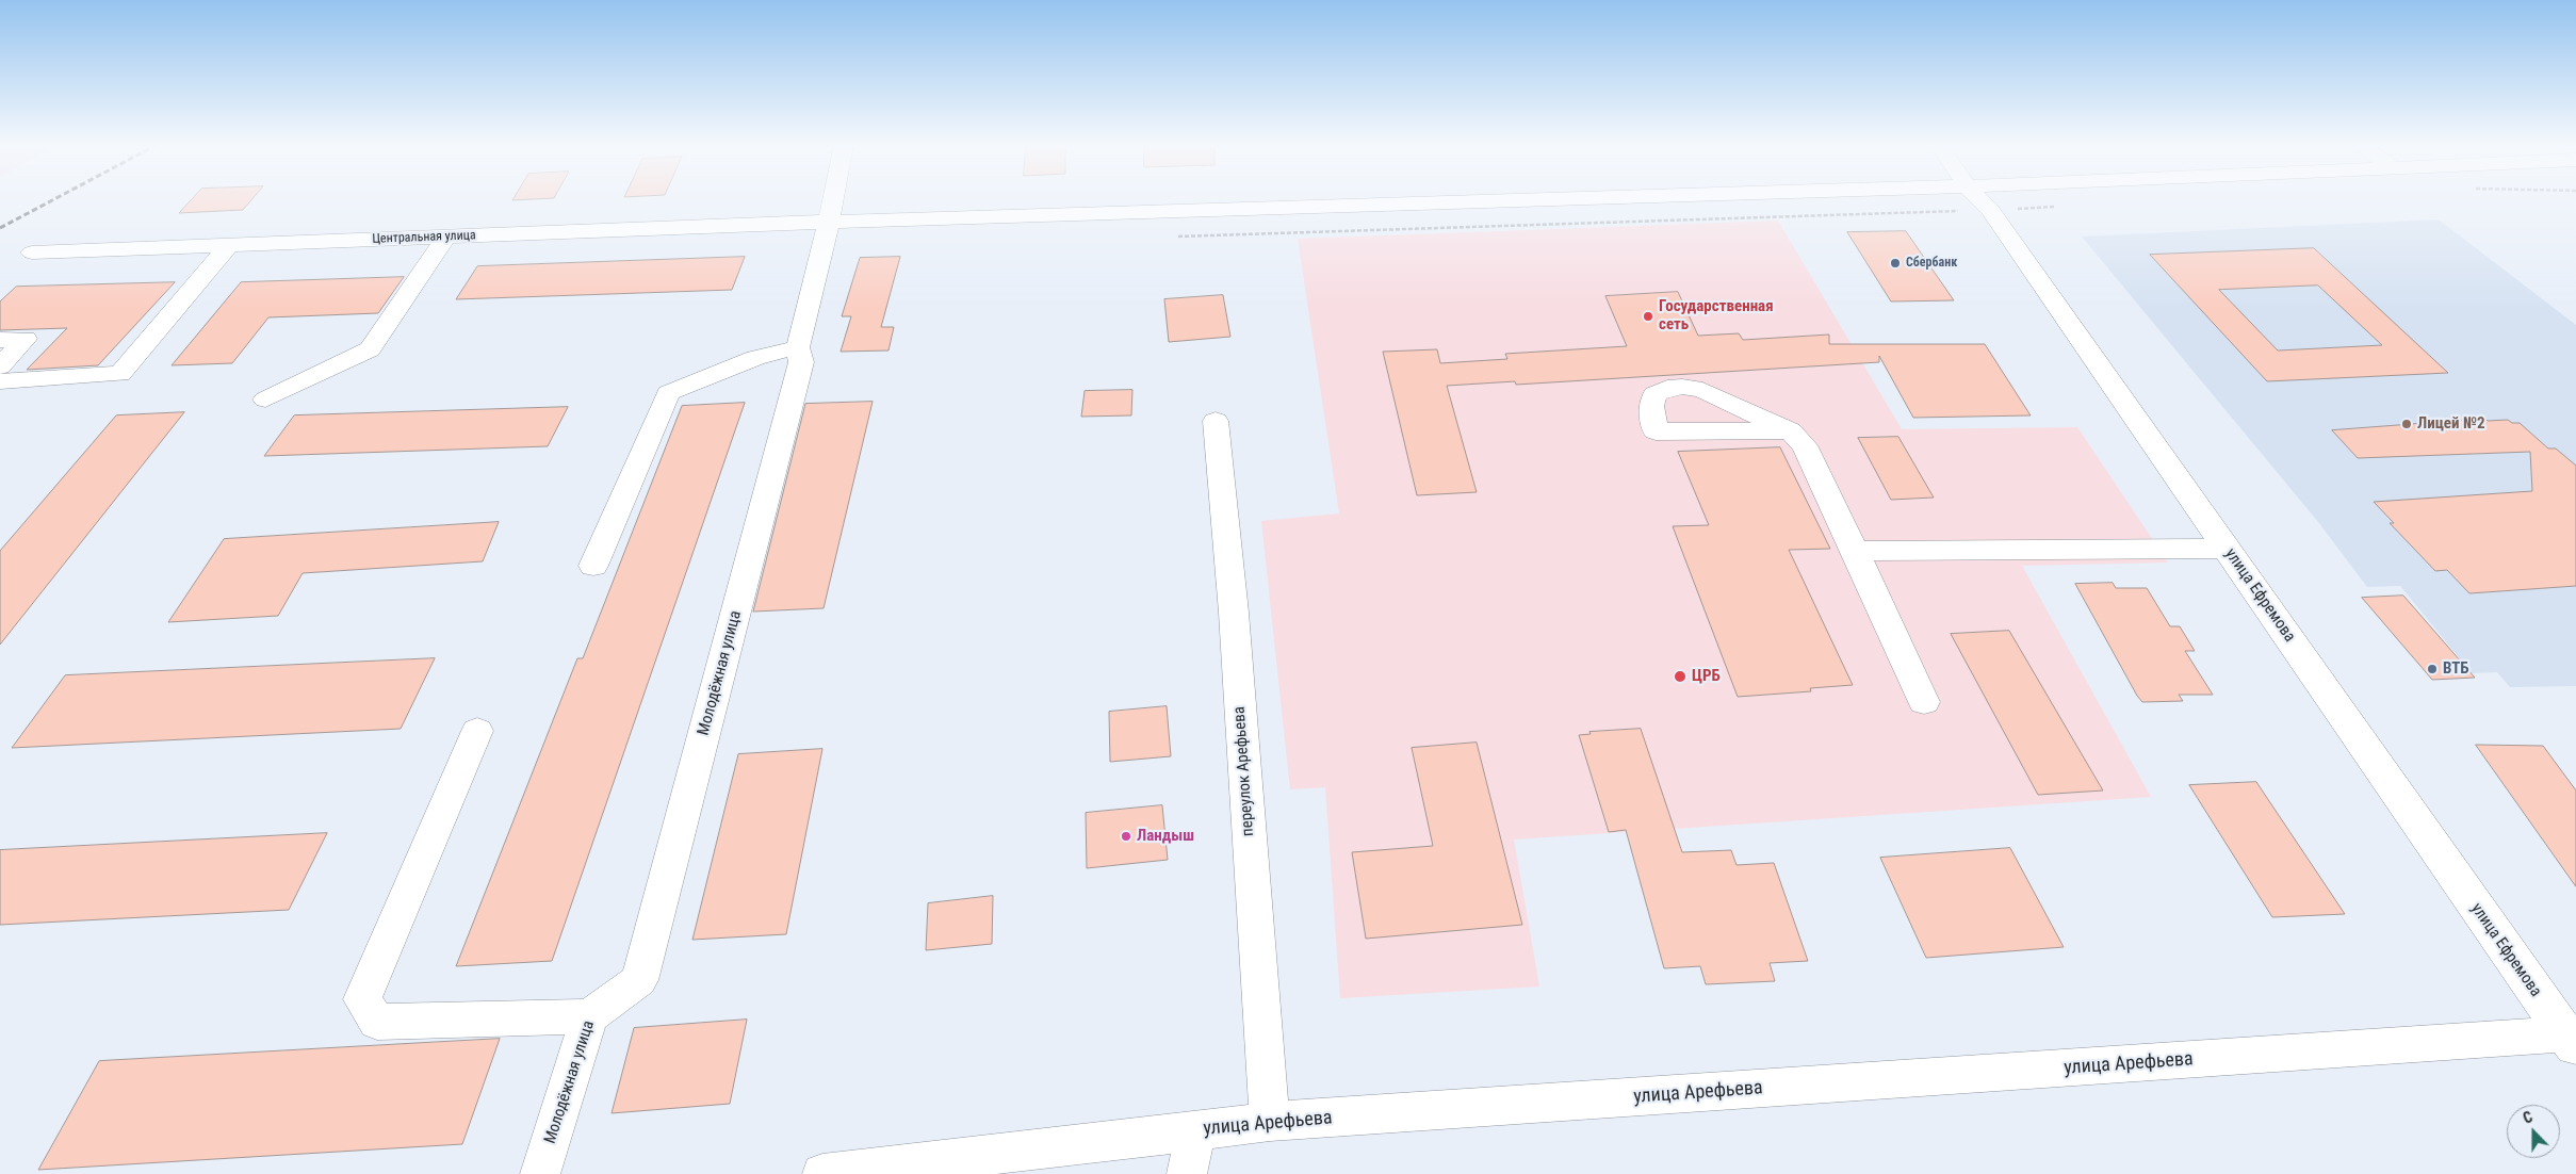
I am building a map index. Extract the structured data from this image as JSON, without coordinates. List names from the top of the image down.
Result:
{
  "streets": {
    "street": [
      "Центральная улица",
      "улица Ефремова",
      "Молодёжная улица",
      "переулок Арефьева",
      "улица Арефьева"
    ]
  },
  "crossings": [
    ["Центральная улица", "Молодёжная улица"],
    ["улица Ефремова", "улица Арефьева"],
    ["переулок Арефьева", "улица Арефьева"]
  ],
  "places": [
    "Сбербанк",
    "Государственная сеть",
    "Лицей №2",
    "ВТБ",
    "ЦРБ",
    "Ландыш"
  ],
  "north": "top"
}
